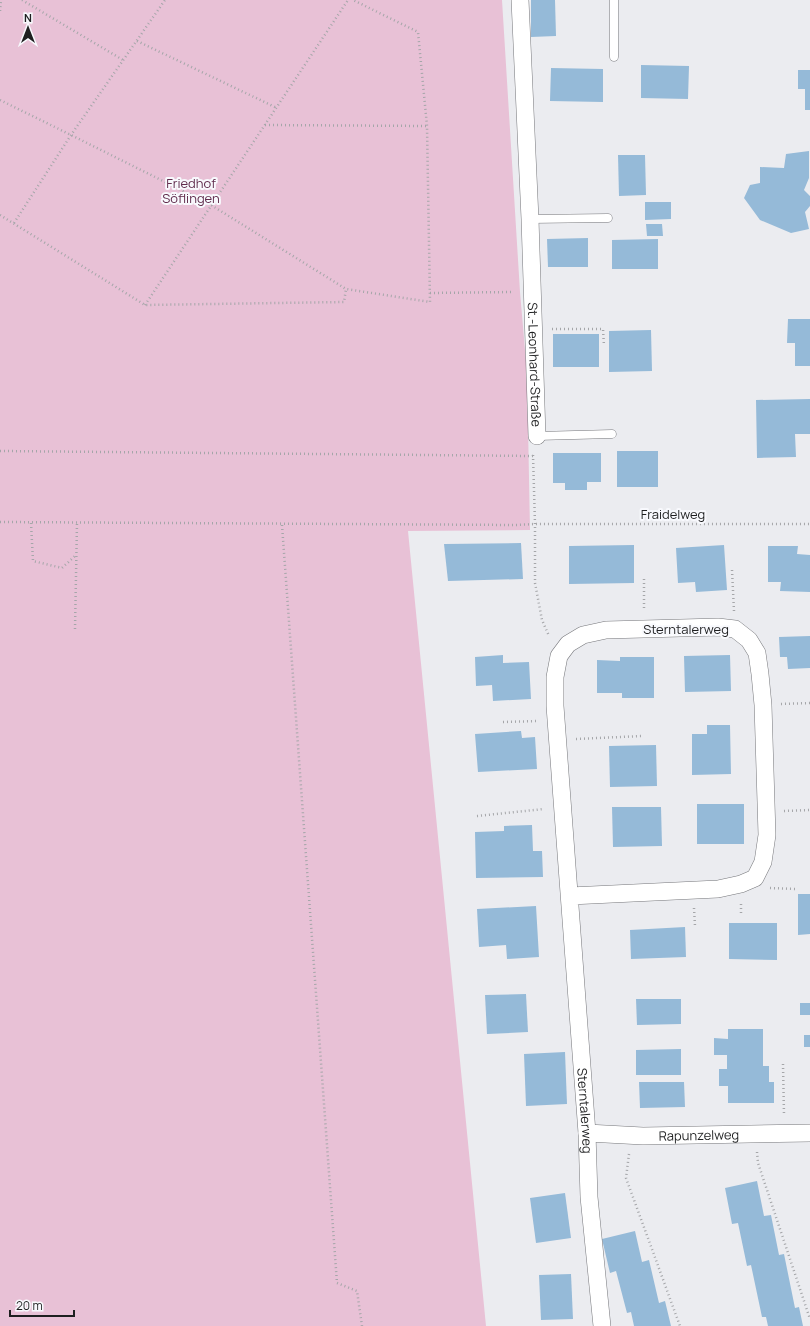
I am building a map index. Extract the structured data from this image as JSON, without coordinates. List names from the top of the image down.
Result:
{
  "streets": {
    "street": ["St.-Leonhard-Straße", "Sterntalerweg", "Rapunzelweg"],
    "path": ["Fraidelweg"]
  },
  "crossings": [
    ["Sterntalerweg", "Rapunzelweg"]
  ],
  "parks": ["Friedhof Söflingen"],
  "scale_bar": "20 m",
  "north": "top"
}
